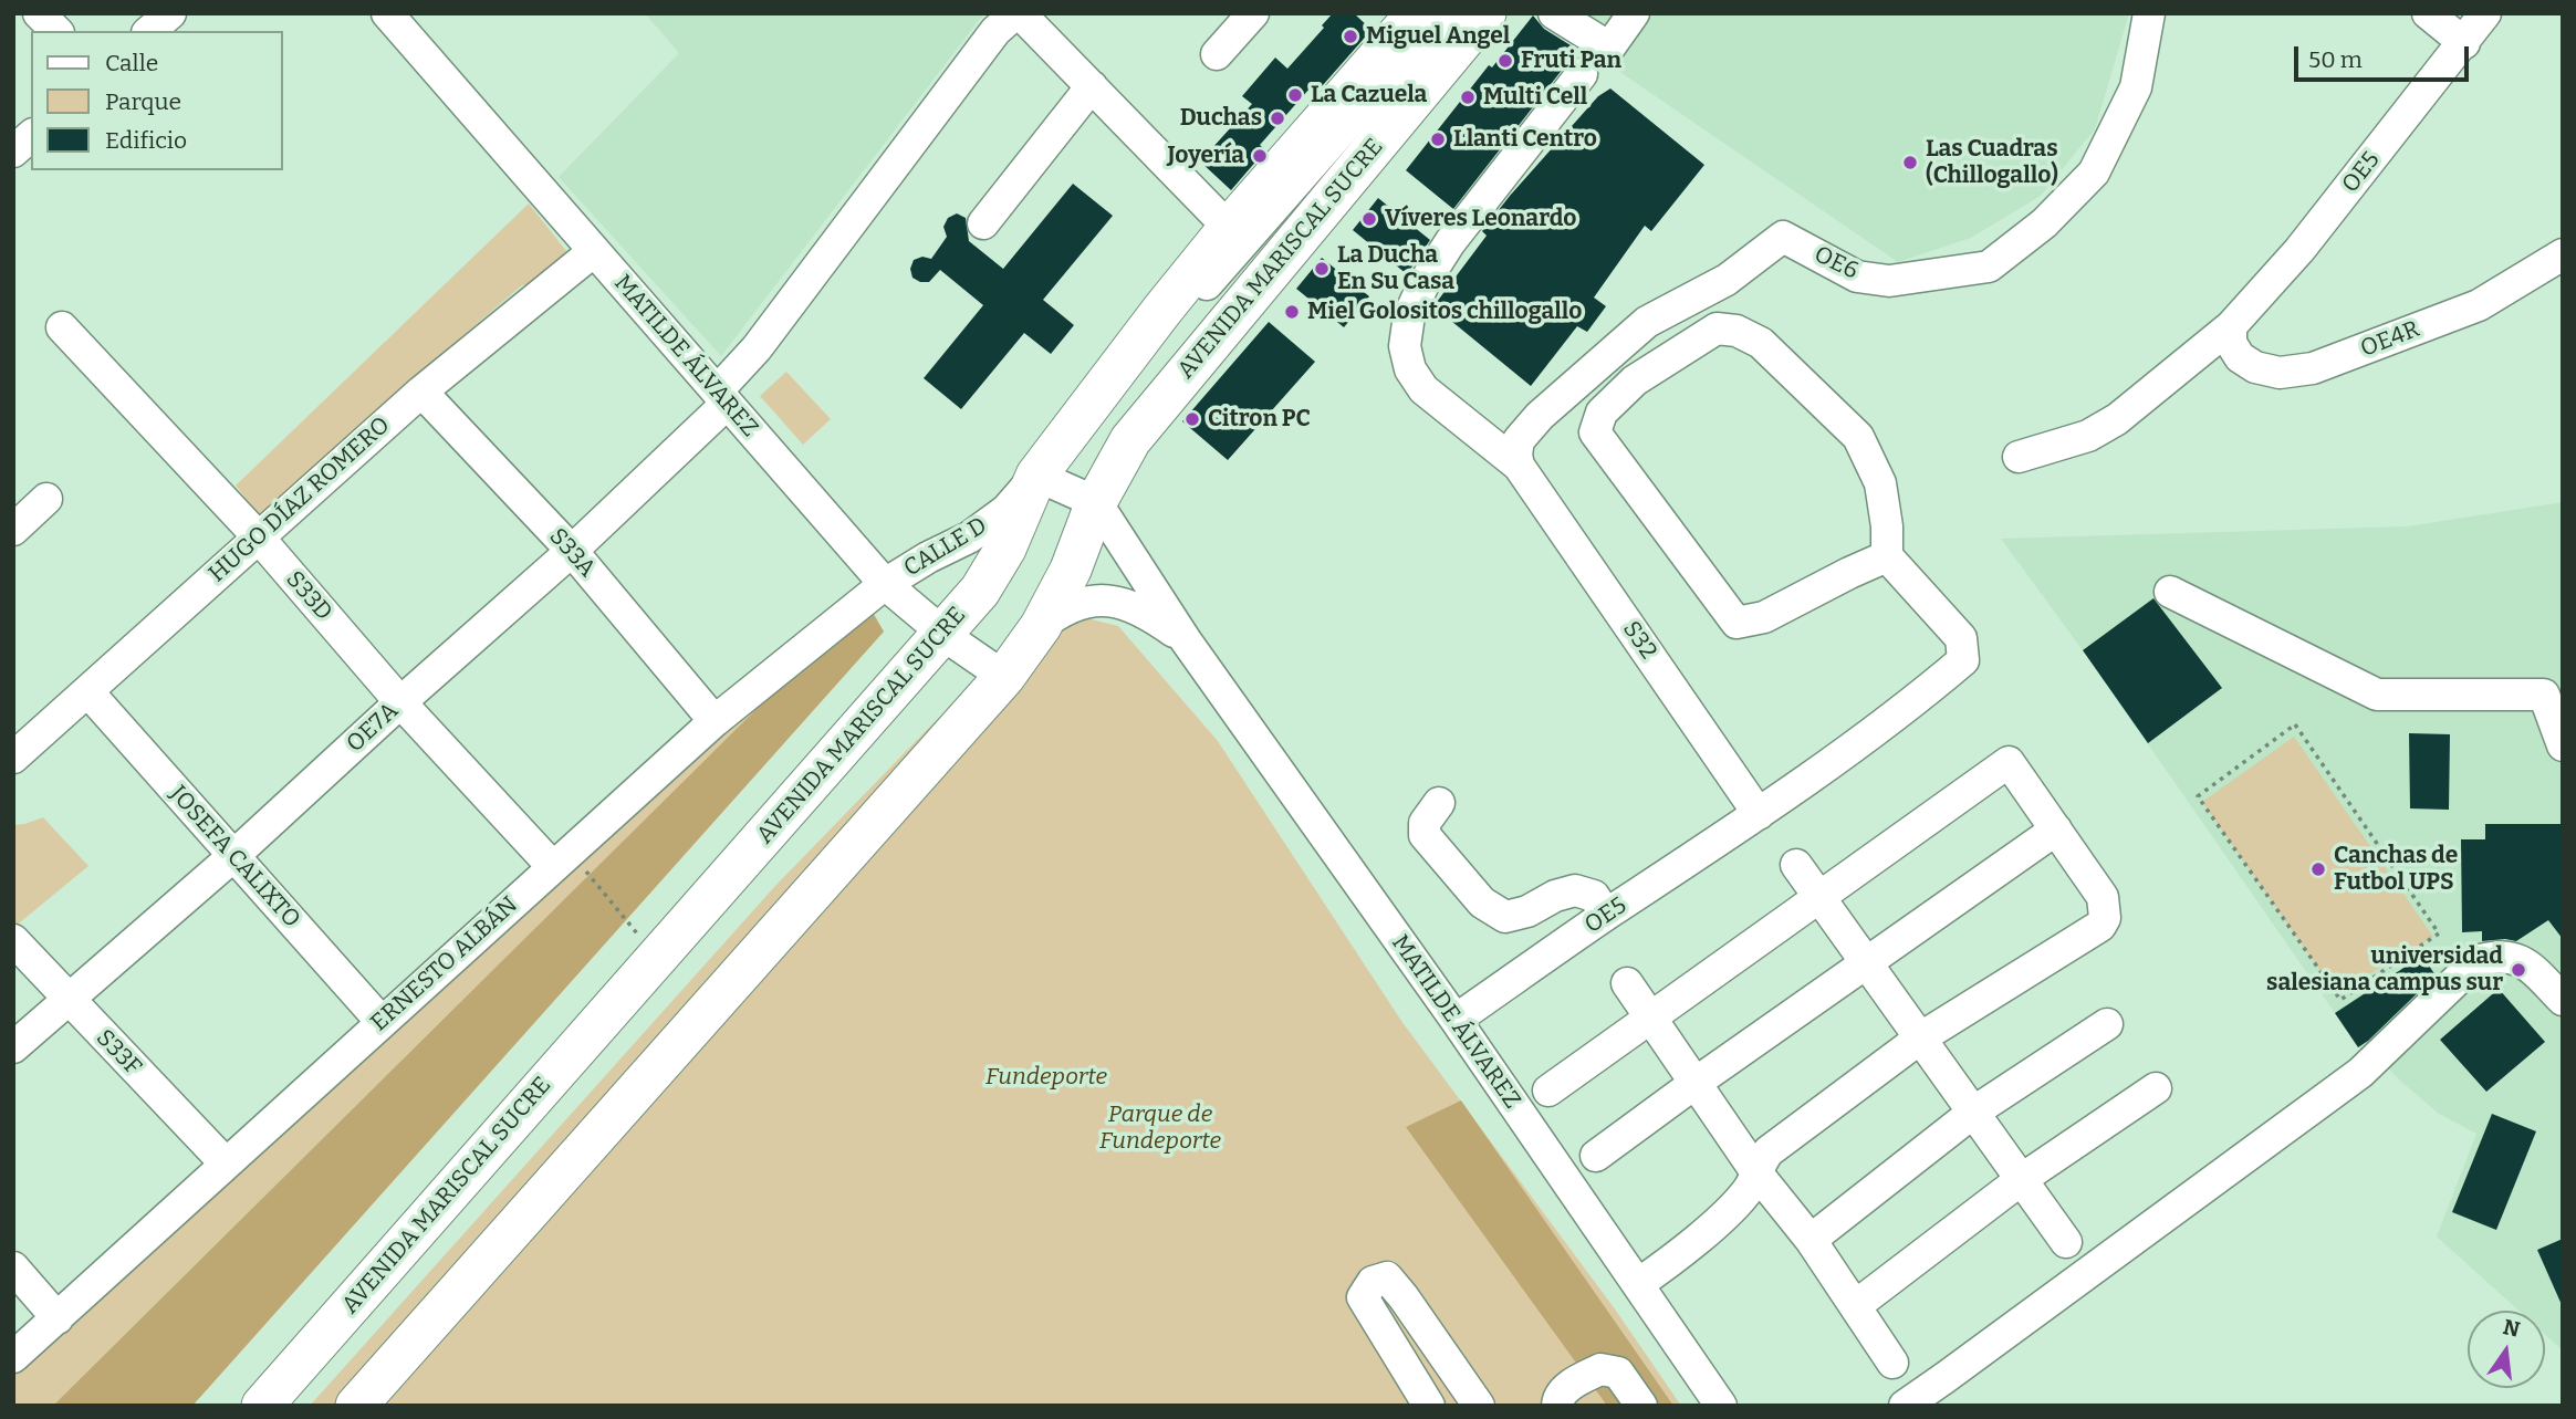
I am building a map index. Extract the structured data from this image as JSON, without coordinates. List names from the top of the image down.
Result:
{
  "streets": {
    "main road": ["AVENIDA MARISCAL SUCRE"],
    "street": [
      "OE5",
      "OE6",
      "OE4R",
      "MATILDE ÁLVAREZ",
      "HUGO DÍAZ ROMERO",
      "CALLE D",
      "S33A",
      "S33D",
      "S32",
      "OE7A",
      "JOSEFA CALIXTO",
      "ERNESTO ALBÁN",
      "S33F"
    ]
  },
  "crossings": [
    ["OE5", "OE4R"],
    ["OE5", "MATILDE ÁLVAREZ"],
    ["OE5", "S32"],
    ["AVENIDA MARISCAL SUCRE", "MATILDE ÁLVAREZ"],
    ["AVENIDA MARISCAL SUCRE", "CALLE D"],
    ["OE6", "S32"],
    ["MATILDE ÁLVAREZ", "HUGO DÍAZ ROMERO"],
    ["MATILDE ÁLVAREZ", "CALLE D"],
    ["MATILDE ÁLVAREZ", "OE7A"],
    ["MATILDE ÁLVAREZ", "ERNESTO ALBÁN"],
    ["HUGO DÍAZ ROMERO", "S33A"],
    ["HUGO DÍAZ ROMERO", "S33D"],
    ["HUGO DÍAZ ROMERO", "JOSEFA CALIXTO"],
    ["CALLE D", "ERNESTO ALBÁN"],
    ["S33A", "OE7A"],
    ["S33A", "ERNESTO ALBÁN"],
    ["S33D", "OE7A"],
    ["S33D", "ERNESTO ALBÁN"],
    ["OE7A", "JOSEFA CALIXTO"],
    ["OE7A", "S33F"],
    ["JOSEFA CALIXTO", "ERNESTO ALBÁN"],
    ["ERNESTO ALBÁN", "S33F"]
  ],
  "parks": ["Fundeporte", "Parque de Fundeporte"],
  "places": [
    "Miguel Angel",
    "Fruti Pan",
    "La Cazuela",
    "Multi Cell",
    "Duchas",
    "Llanti Centro",
    "Joyería",
    "Las Cuadras (Chillogallo)",
    "Víveres Leonardo",
    "La Ducha En Su Casa",
    "Miel Golositos chillogallo",
    "Citron PC",
    "Canchas de Futbol UPS",
    "universidad salesiana campus sur"
  ],
  "legend": ["Calle", "Parque", "Edificio"],
  "scale_bar": "50 m",
  "north": "top"
}
